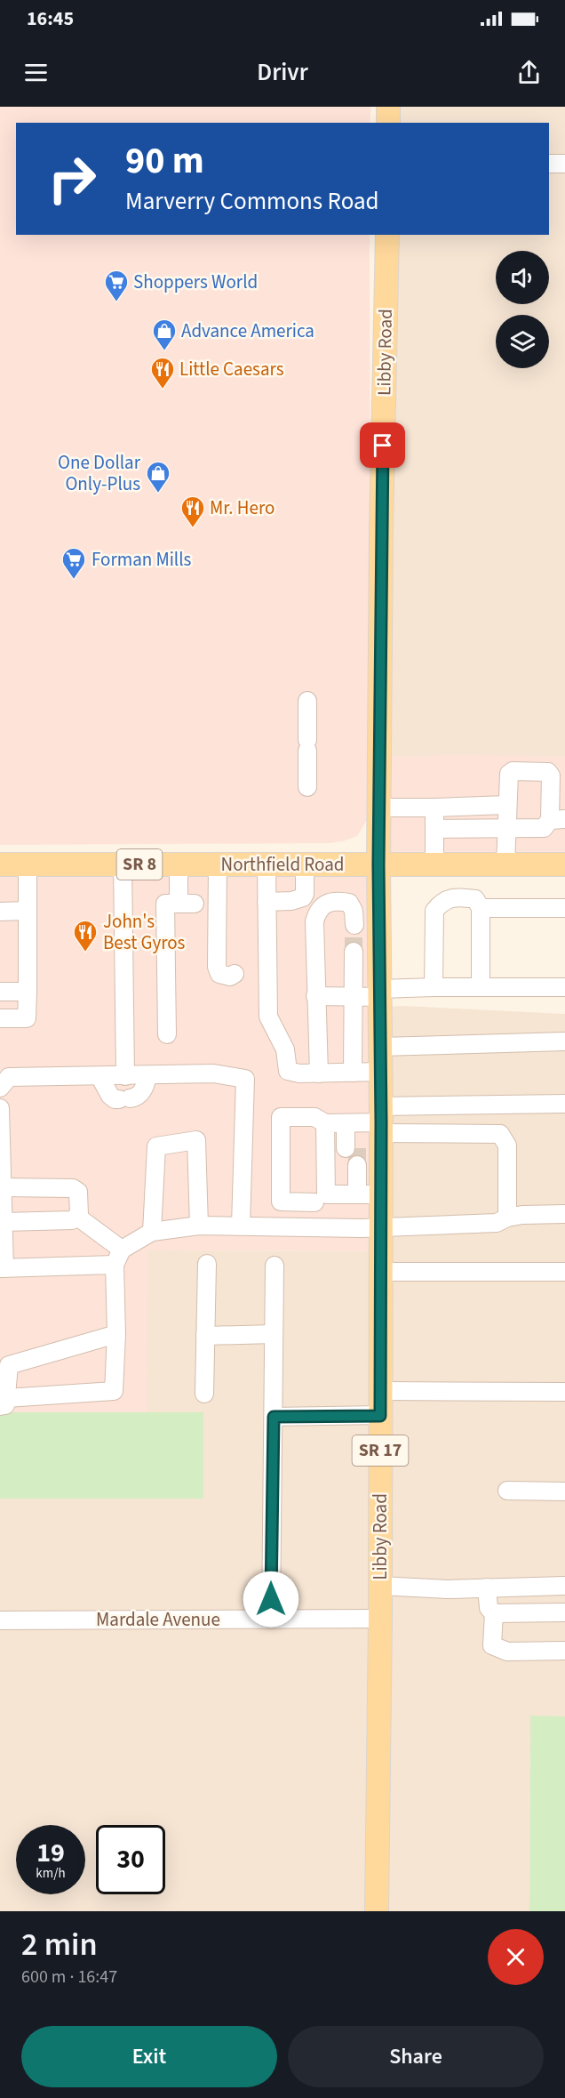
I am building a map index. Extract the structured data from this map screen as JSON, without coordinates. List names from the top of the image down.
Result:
{
  "streets": {
    "main road": [
      "Libby Road",
      "SR 8",
      "Northfield Road",
      "SR 17"
    ],
    "street": ["Mardale Avenue"]
  },
  "crossings": [
    ["Libby Road", "Northfield Road"],
    ["Libby Road", "Mardale Avenue"]
  ],
  "places": {
    "supermarket": ["Shoppers World", "Forman Mills"],
    "shop": ["Advance America", "One Dollar Only-Plus"],
    "restaurant": ["Little Caesars", "Mr. Hero", "John's Best Gyros"]
  },
  "page": {
    "status": "16:45",
    "header": "Drivr",
    "turn": ["90 m", "Marverry Commons Road"],
    "speed": "19 km/h",
    "limit": "30",
    "heading": ["2 min", "600 m · 16:47"],
    "buttons": ["Exit", "Share"]
  }
}
